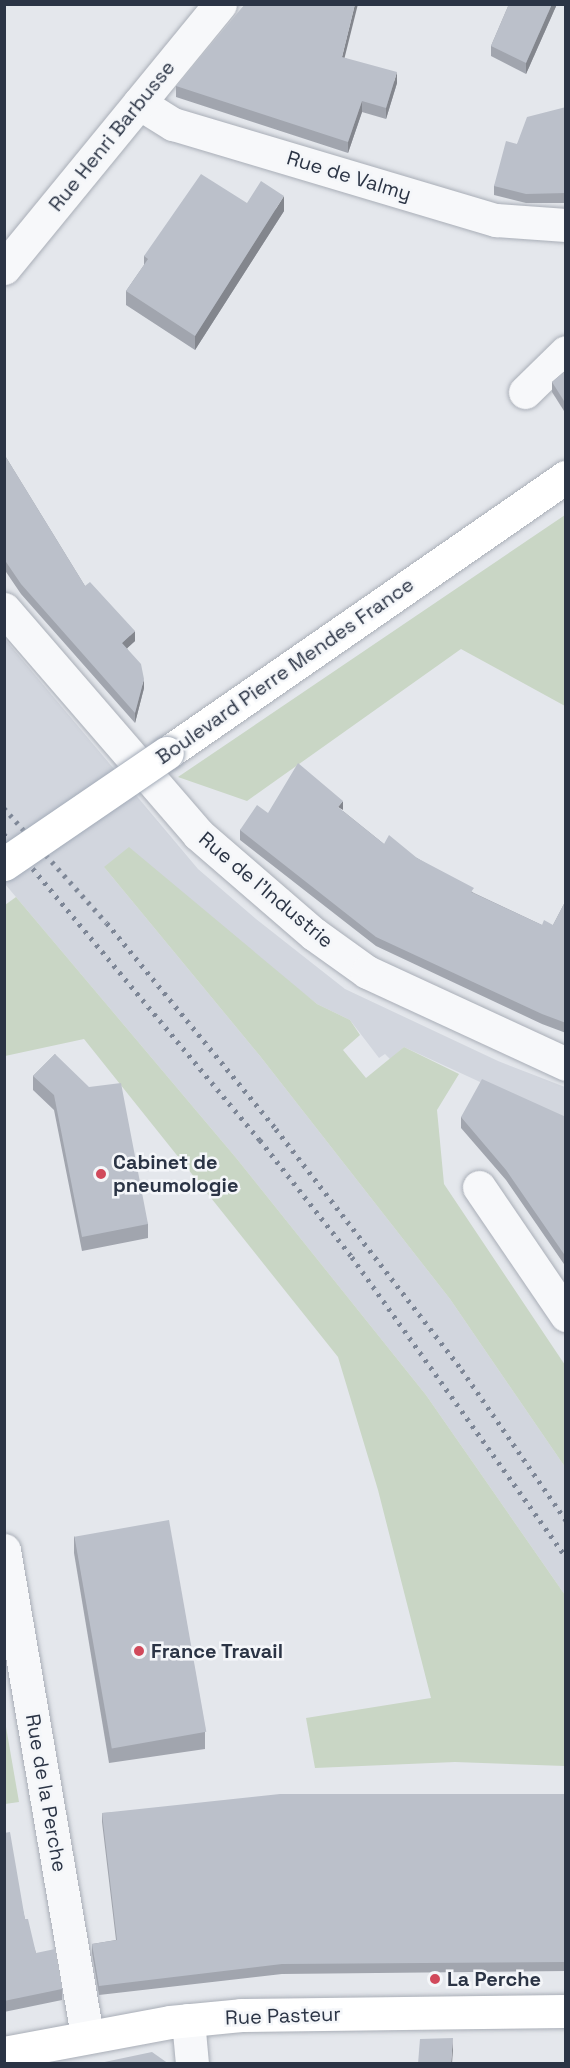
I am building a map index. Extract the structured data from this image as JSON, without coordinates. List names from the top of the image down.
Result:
{
  "streets": {
    "main road": ["Boulevard Pierre Mendes France", "Rue Pasteur"],
    "street": [
      "Rue Henri Barbusse",
      "Rue de Valmy",
      "Rue de l'Industrie",
      "Rue de la Perche"
    ]
  },
  "crossings": [
    ["Rue Henri Barbusse", "Rue de Valmy"],
    ["Rue de la Perche", "Rue Pasteur"]
  ],
  "places": ["Cabinet de pneumologie", "France Travail", "La Perche"]
}
